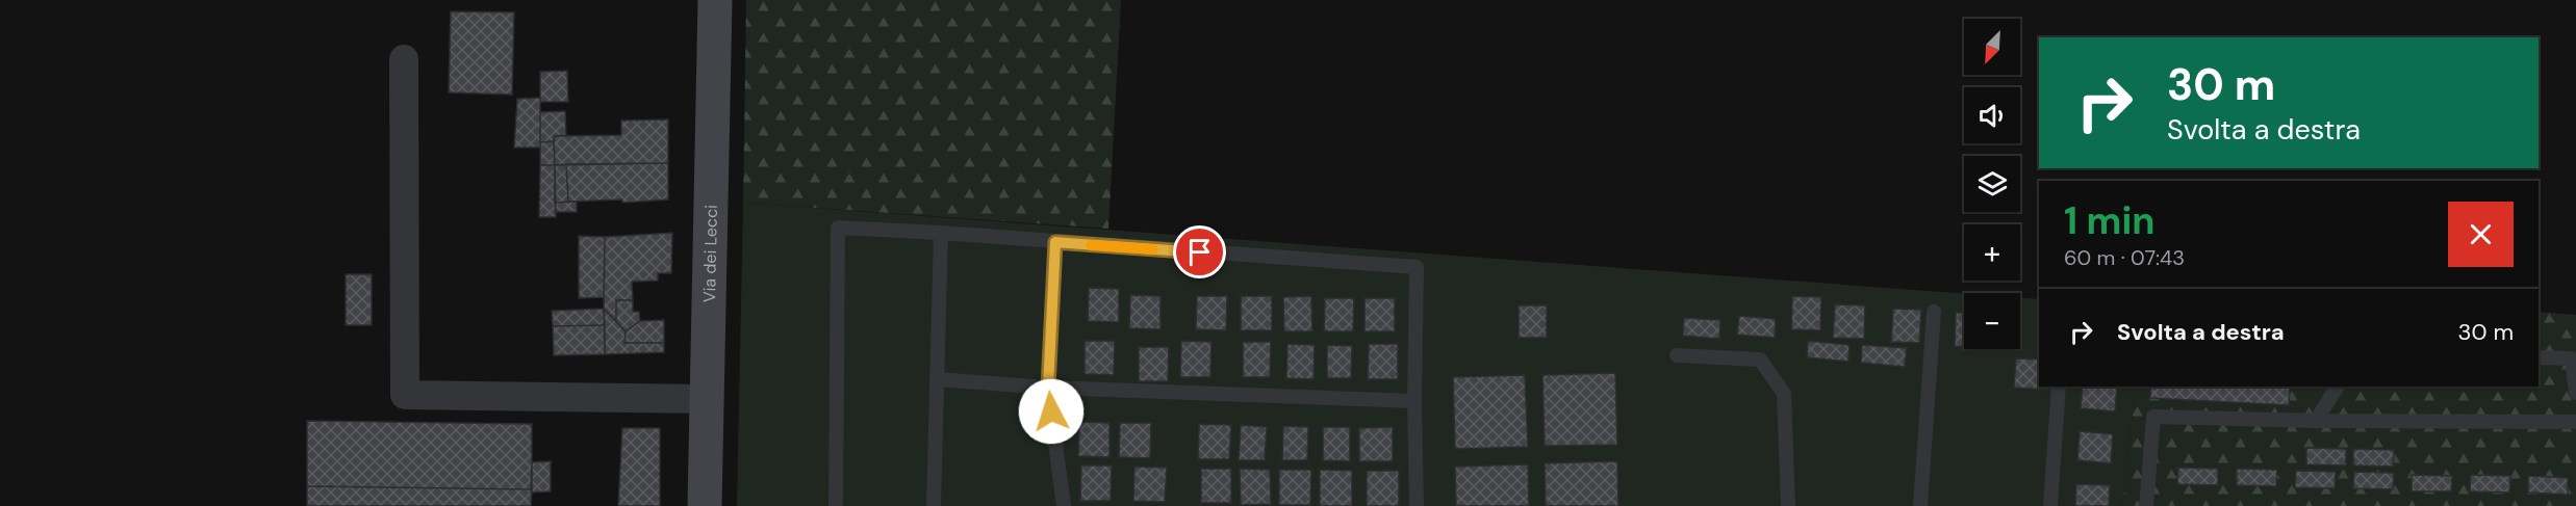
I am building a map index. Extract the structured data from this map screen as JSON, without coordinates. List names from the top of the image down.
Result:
{
  "streets": {
    "street": ["Via dei Lecci"]
  },
  "north": "bottom left",
  "page": {
    "map_buttons": ["+", "−"],
    "turn": ["30 m", "Svolta a destra"],
    "heading": ["1 min", "60 m · 07:43"],
    "list": [
      {
        "name": "Svolta a destra",
        "value": "30 m"
      }
    ]
  }
}
